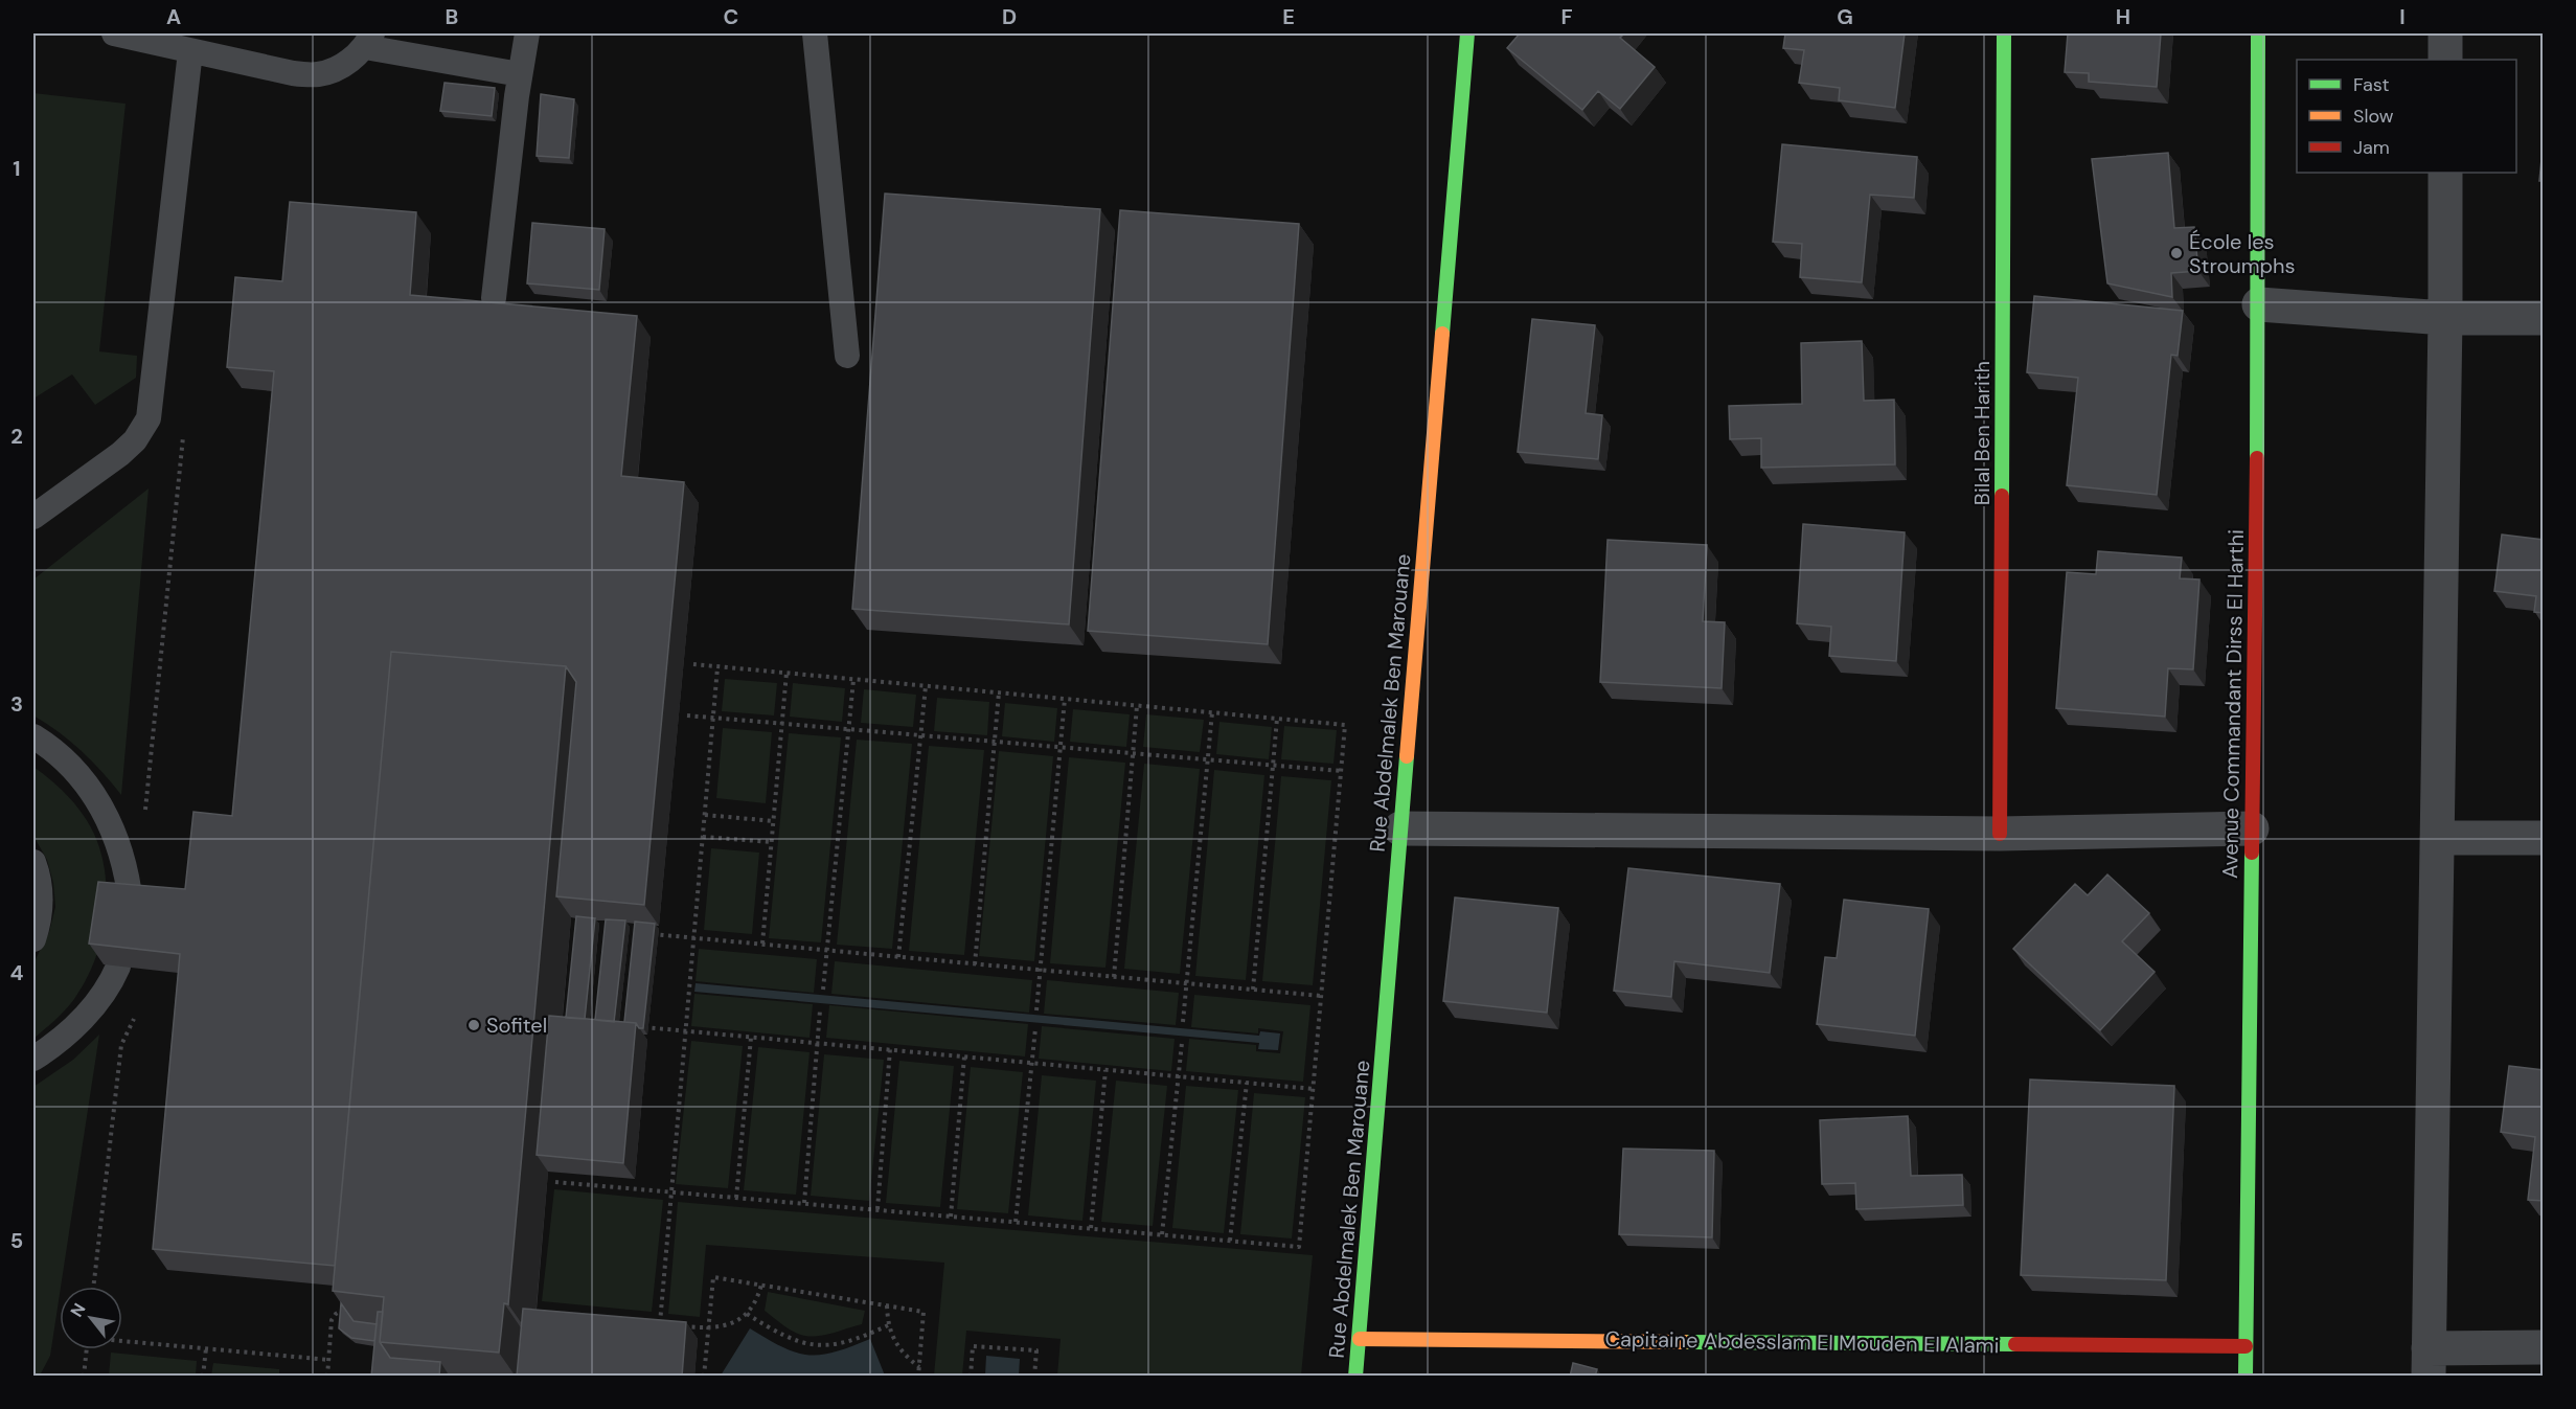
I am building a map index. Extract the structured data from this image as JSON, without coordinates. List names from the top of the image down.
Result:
{
  "streets": {
    "street": [
      "Bilal Ben Harith",
      "Rue Abdelmalek Ben Marouane",
      "Avenue Commandant Dirss El Harthi",
      "Capitaine Abdesslam El Mouden El Alami"
    ]
  },
  "crossings": [
    ["Rue Abdelmalek Ben Marouane", "Capitaine Abdesslam El Mouden El Alami"],
    ["Avenue Commandant Dirss El Harthi", "Capitaine Abdesslam El Mouden El Alami"]
  ],
  "places": ["École les Stroumphs", "Sofitel"],
  "legend": ["Fast", "Slow", "Jam"],
  "north": "top left",
  "grid": {
    "columns": [
      "A",
      "B",
      "C",
      "D",
      "E",
      "F",
      "G",
      "H",
      "I"
    ],
    "rows": [
      "1",
      "2",
      "3",
      "4",
      "5"
    ]
  }
}
